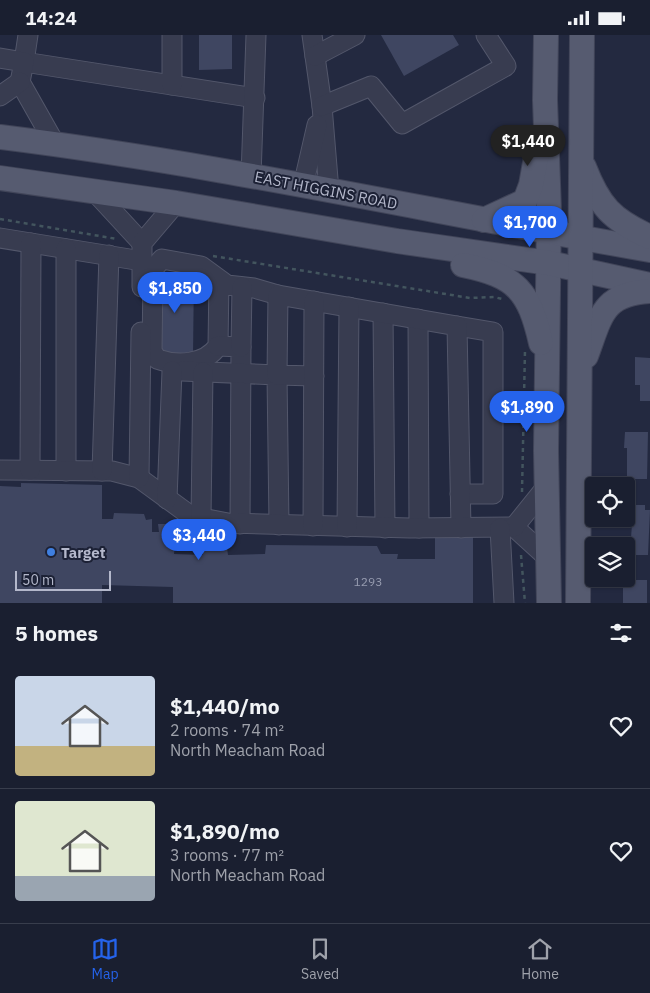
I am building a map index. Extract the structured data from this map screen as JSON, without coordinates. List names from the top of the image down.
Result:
{
  "streets": {
    "main road": ["EAST HIGGINS ROAD"]
  },
  "places": ["Target"],
  "house_numbers": ["1293"],
  "scale_bar": "50 m",
  "page": {
    "status": "14:24",
    "price": [
      "$1,440",
      "$1,700",
      "$1,850",
      "$1,890",
      "$3,440"
    ],
    "scale": "50 m",
    "heading": "5 homes",
    "list": [
      {
        "name": "$1,440/mo",
        "note": "2 rooms · 74 m² · North Meacham Road"
      },
      {
        "name": "$1,890/mo",
        "note": "3 rooms · 77 m² · North Meacham Road"
      }
    ],
    "tabs": ["Map", "Saved", "Home"]
  }
}
